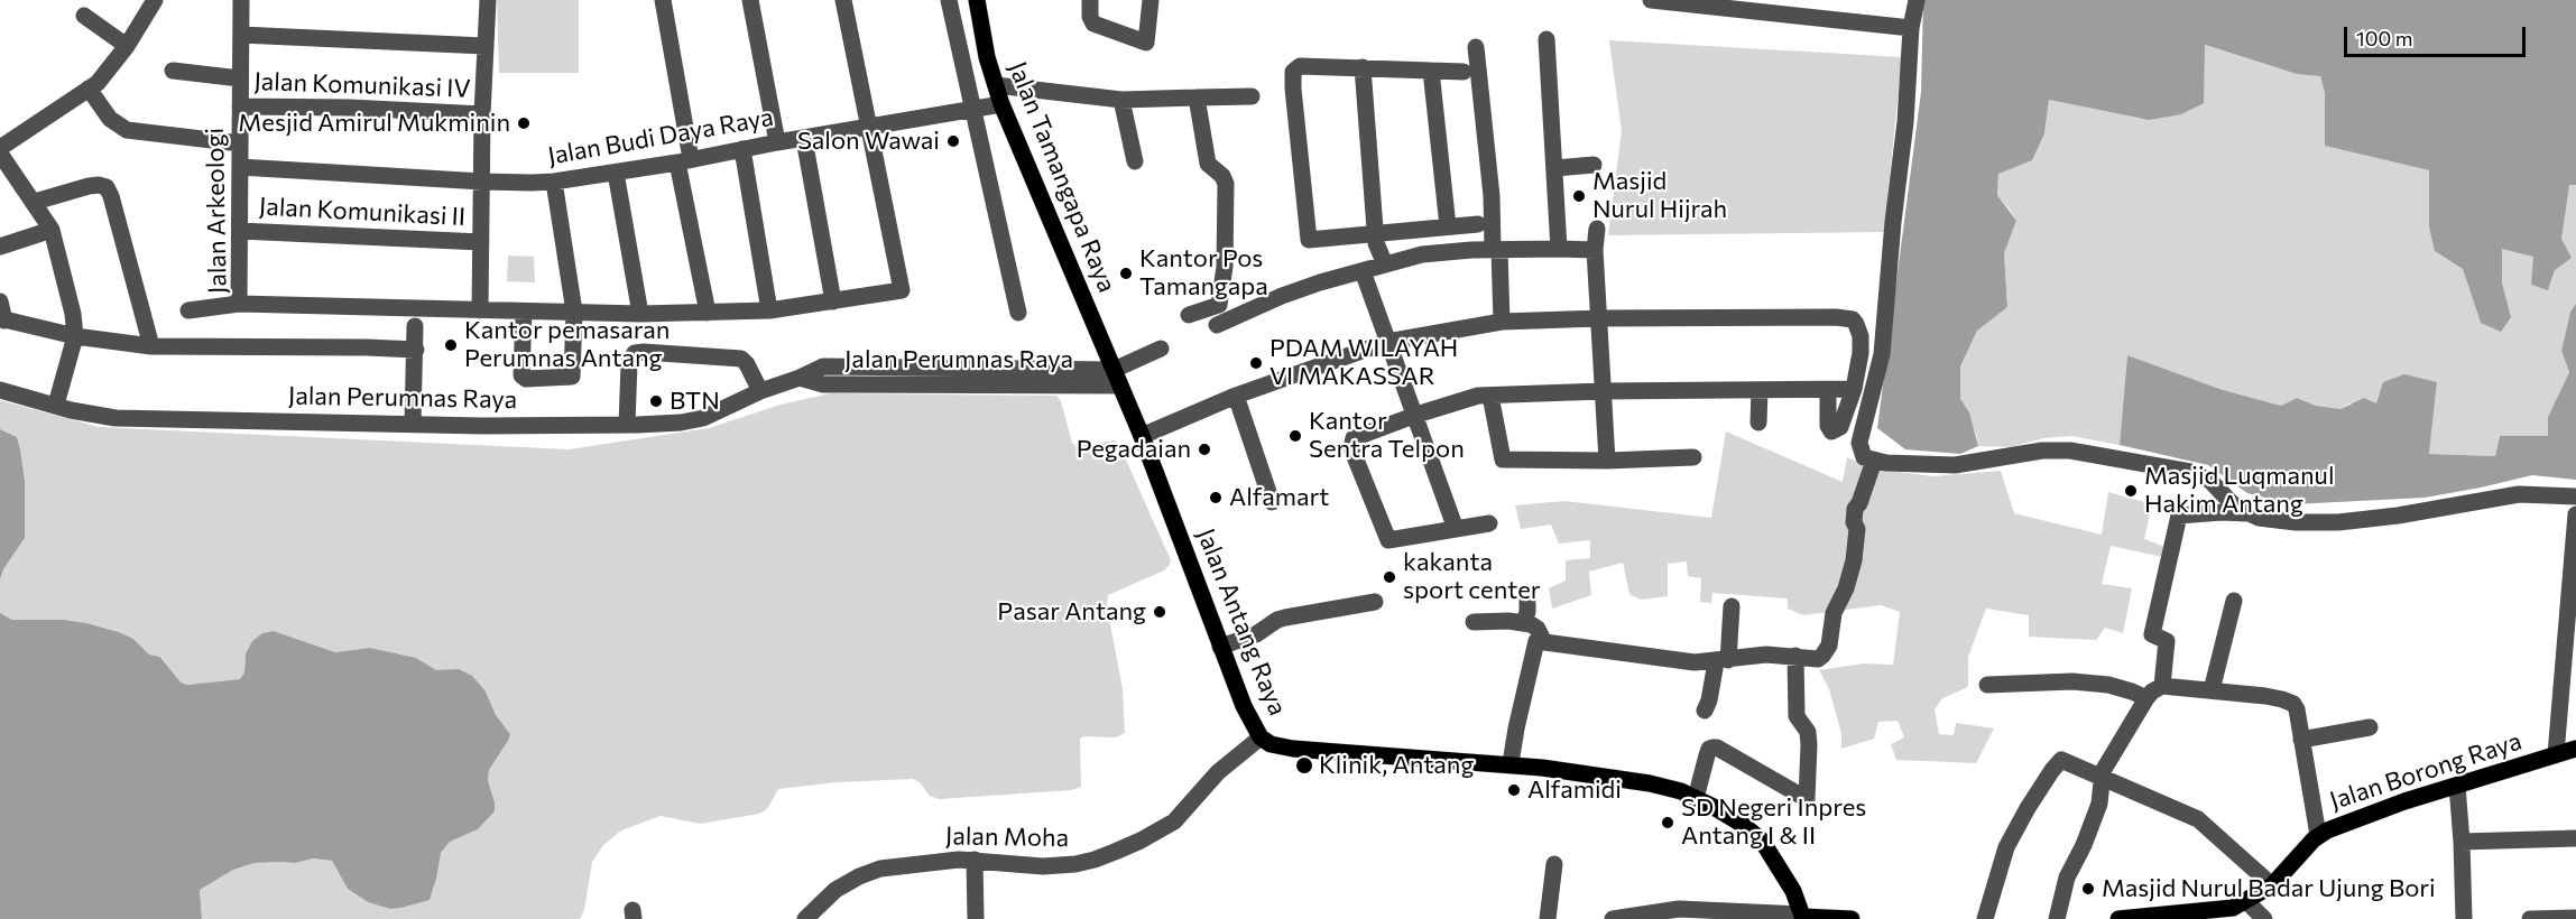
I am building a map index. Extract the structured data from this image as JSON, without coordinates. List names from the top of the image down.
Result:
{
  "streets": {
    "main road": ["Jalan Tamangapa Raya", "Jalan Antang Raya", "Jalan Borong Raya"],
    "street": [
      "Jalan Komunikasi IV",
      "Jalan Budi Daya Raya",
      "Jalan Arkeologi",
      "Jalan Komunikasi II",
      "Jalan Perumnas Raya",
      "Jalan Moha"
    ]
  },
  "crossings": [
    ["Jalan Komunikasi IV", "Jalan Arkeologi"],
    ["Jalan Budi Daya Raya", "Jalan Tamangapa Raya"],
    ["Jalan Budi Daya Raya", "Jalan Arkeologi"],
    ["Jalan Tamangapa Raya", "Jalan Perumnas Raya"],
    ["Jalan Tamangapa Raya", "Jalan Antang Raya"],
    ["Jalan Arkeologi", "Jalan Komunikasi II"],
    ["Jalan Perumnas Raya", "Jalan Antang Raya"],
    ["Jalan Antang Raya", "Jalan Moha"]
  ],
  "places": [
    "Mesjid Amirul Mukminin",
    "Salon Wawai",
    "Masjid Nurul Hijrah",
    "Kantor Pos Tamangapa",
    "Kantor pemasaran Perumnas Antang",
    "PDAM WILAYAH VI MAKASSAR",
    "BTN",
    "Kantor Sentra Telpon",
    "Pegadaian",
    "Masjid Luqmanul Hakim Antang",
    "Alfamart",
    "kakanta sport center",
    "Pasar Antang",
    "Klinik, Antang",
    "Alfamidi",
    "SD Negeri Inpres Antang I & II",
    "Masjid Nurul Badar Ujung Bori"
  ],
  "scale_bar": "100 m"
}
